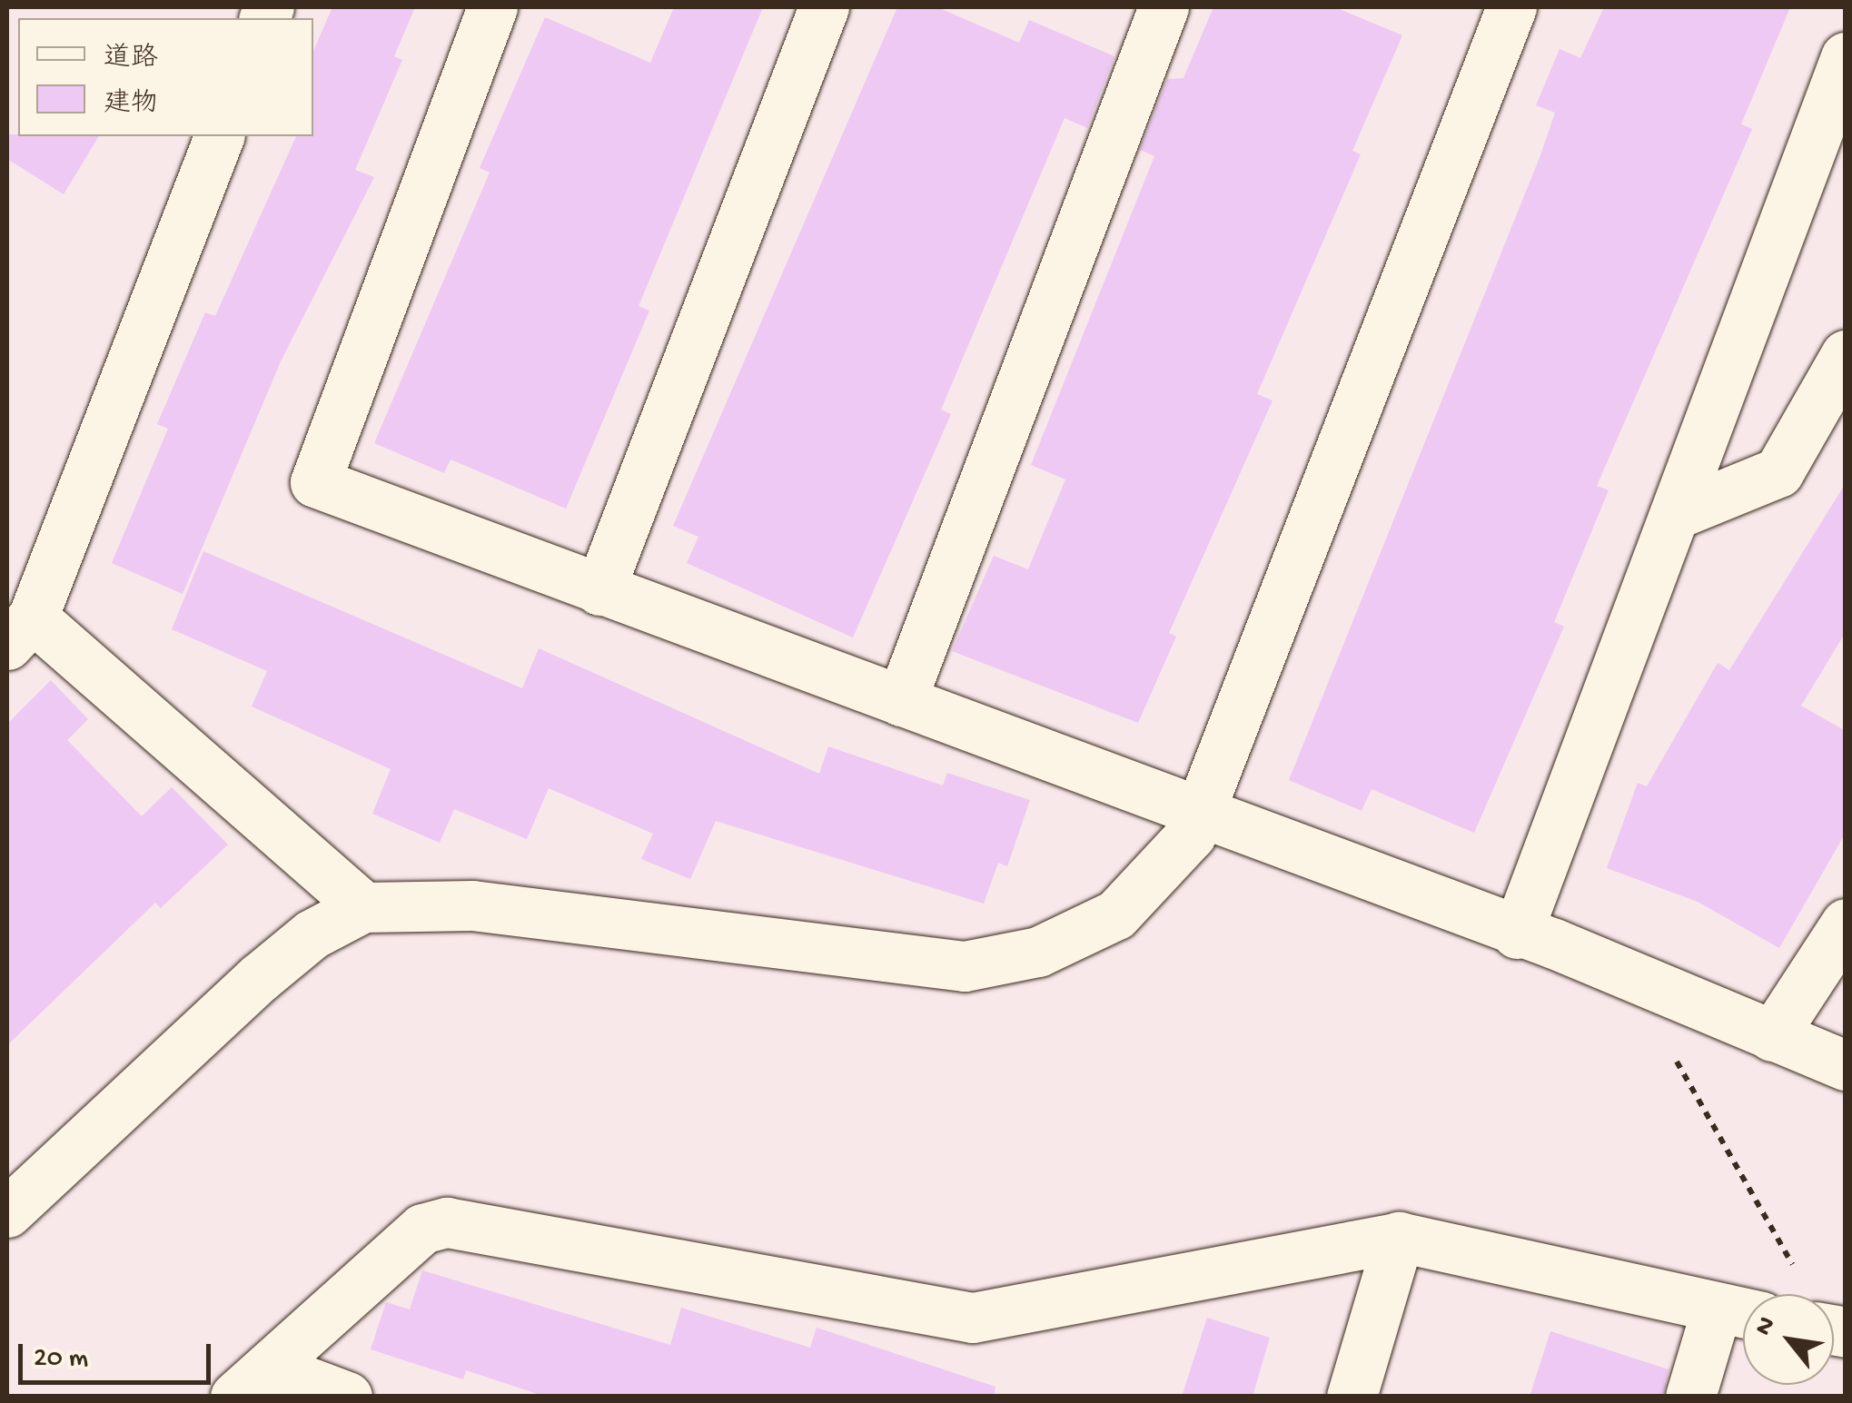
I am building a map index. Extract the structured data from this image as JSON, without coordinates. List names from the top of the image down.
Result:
{
  "legend": ["道路", "建物"],
  "scale_bar": "20 m",
  "north": "top left"
}
